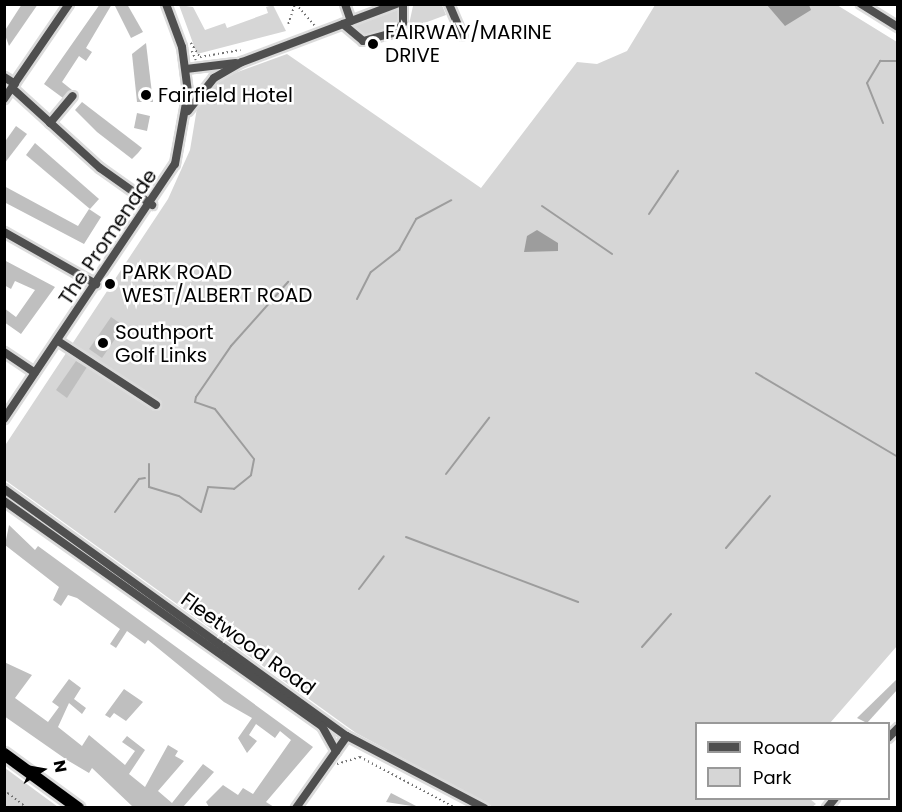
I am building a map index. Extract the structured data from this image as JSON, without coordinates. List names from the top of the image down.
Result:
{
  "streets": {
    "street": ["The Promenade", "Fleetwood Road"]
  },
  "places": [
    "FAIRWAY/MARINE DRIVE",
    "Fairfield Hotel",
    "PARK ROAD WEST/ALBERT ROAD",
    "Southport Golf Links"
  ],
  "legend": ["Road", "Park"],
  "north": "right"
}
